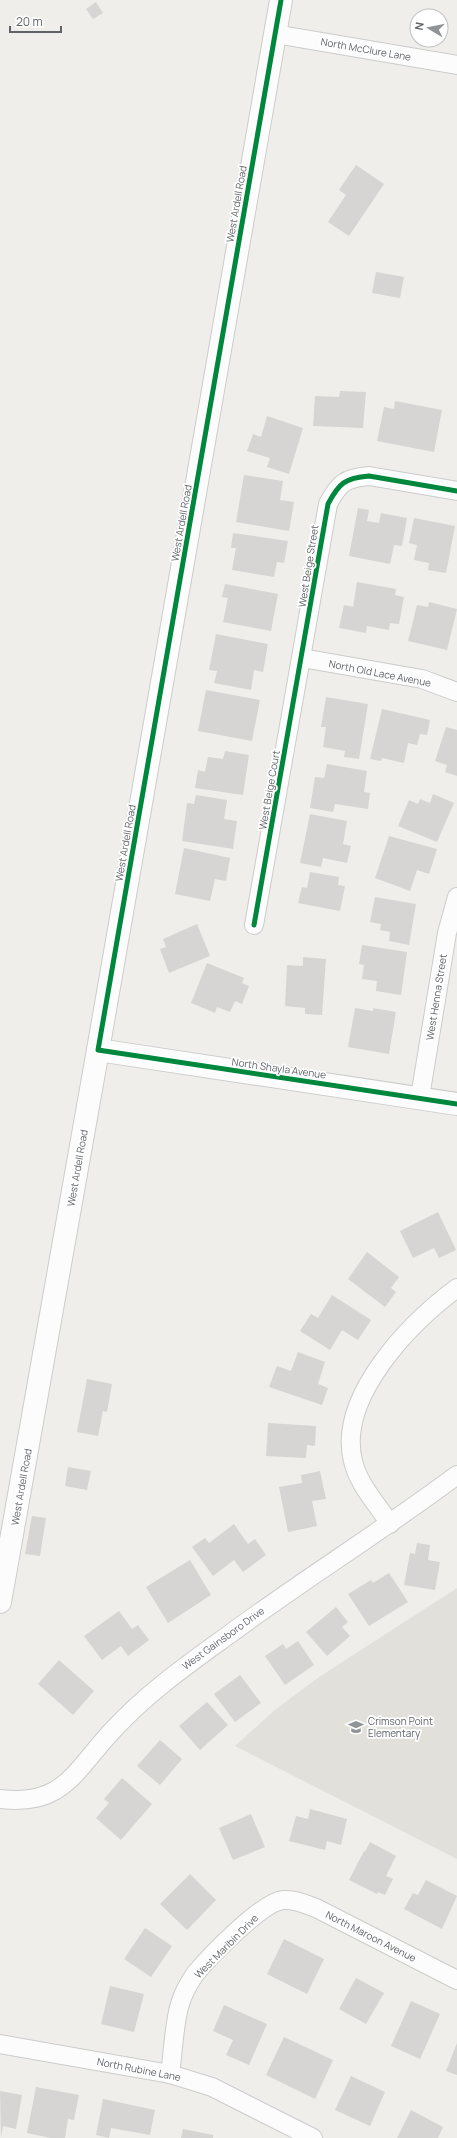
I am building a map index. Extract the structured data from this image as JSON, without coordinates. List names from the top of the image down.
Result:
{
  "streets": {
    "street": [
      "North McClure Lane",
      "West Ardell Road",
      "West Beige Street",
      "North Old Lace Avenue",
      "West Beige Court",
      "West Henna Street",
      "North Shayla Avenue",
      "West Gainsboro Drive",
      "North Maroon Avenue",
      "West Maribin Drive",
      "North Rubine Lane"
    ]
  },
  "crossings": [
    ["North McClure Lane", "West Ardell Road"],
    ["West Ardell Road", "North Shayla Avenue"],
    ["West Beige Street", "North Old Lace Avenue"],
    ["West Beige Street", "West Beige Court"],
    ["North Old Lace Avenue", "West Beige Court"],
    ["West Henna Street", "North Shayla Avenue"],
    ["North Maroon Avenue", "West Maribin Drive"],
    ["West Maribin Drive", "North Rubine Lane"]
  ],
  "places": {
    "school or university": ["Crimson Point Elementary"]
  },
  "scale_bar": "20 m",
  "north": "left"
}
